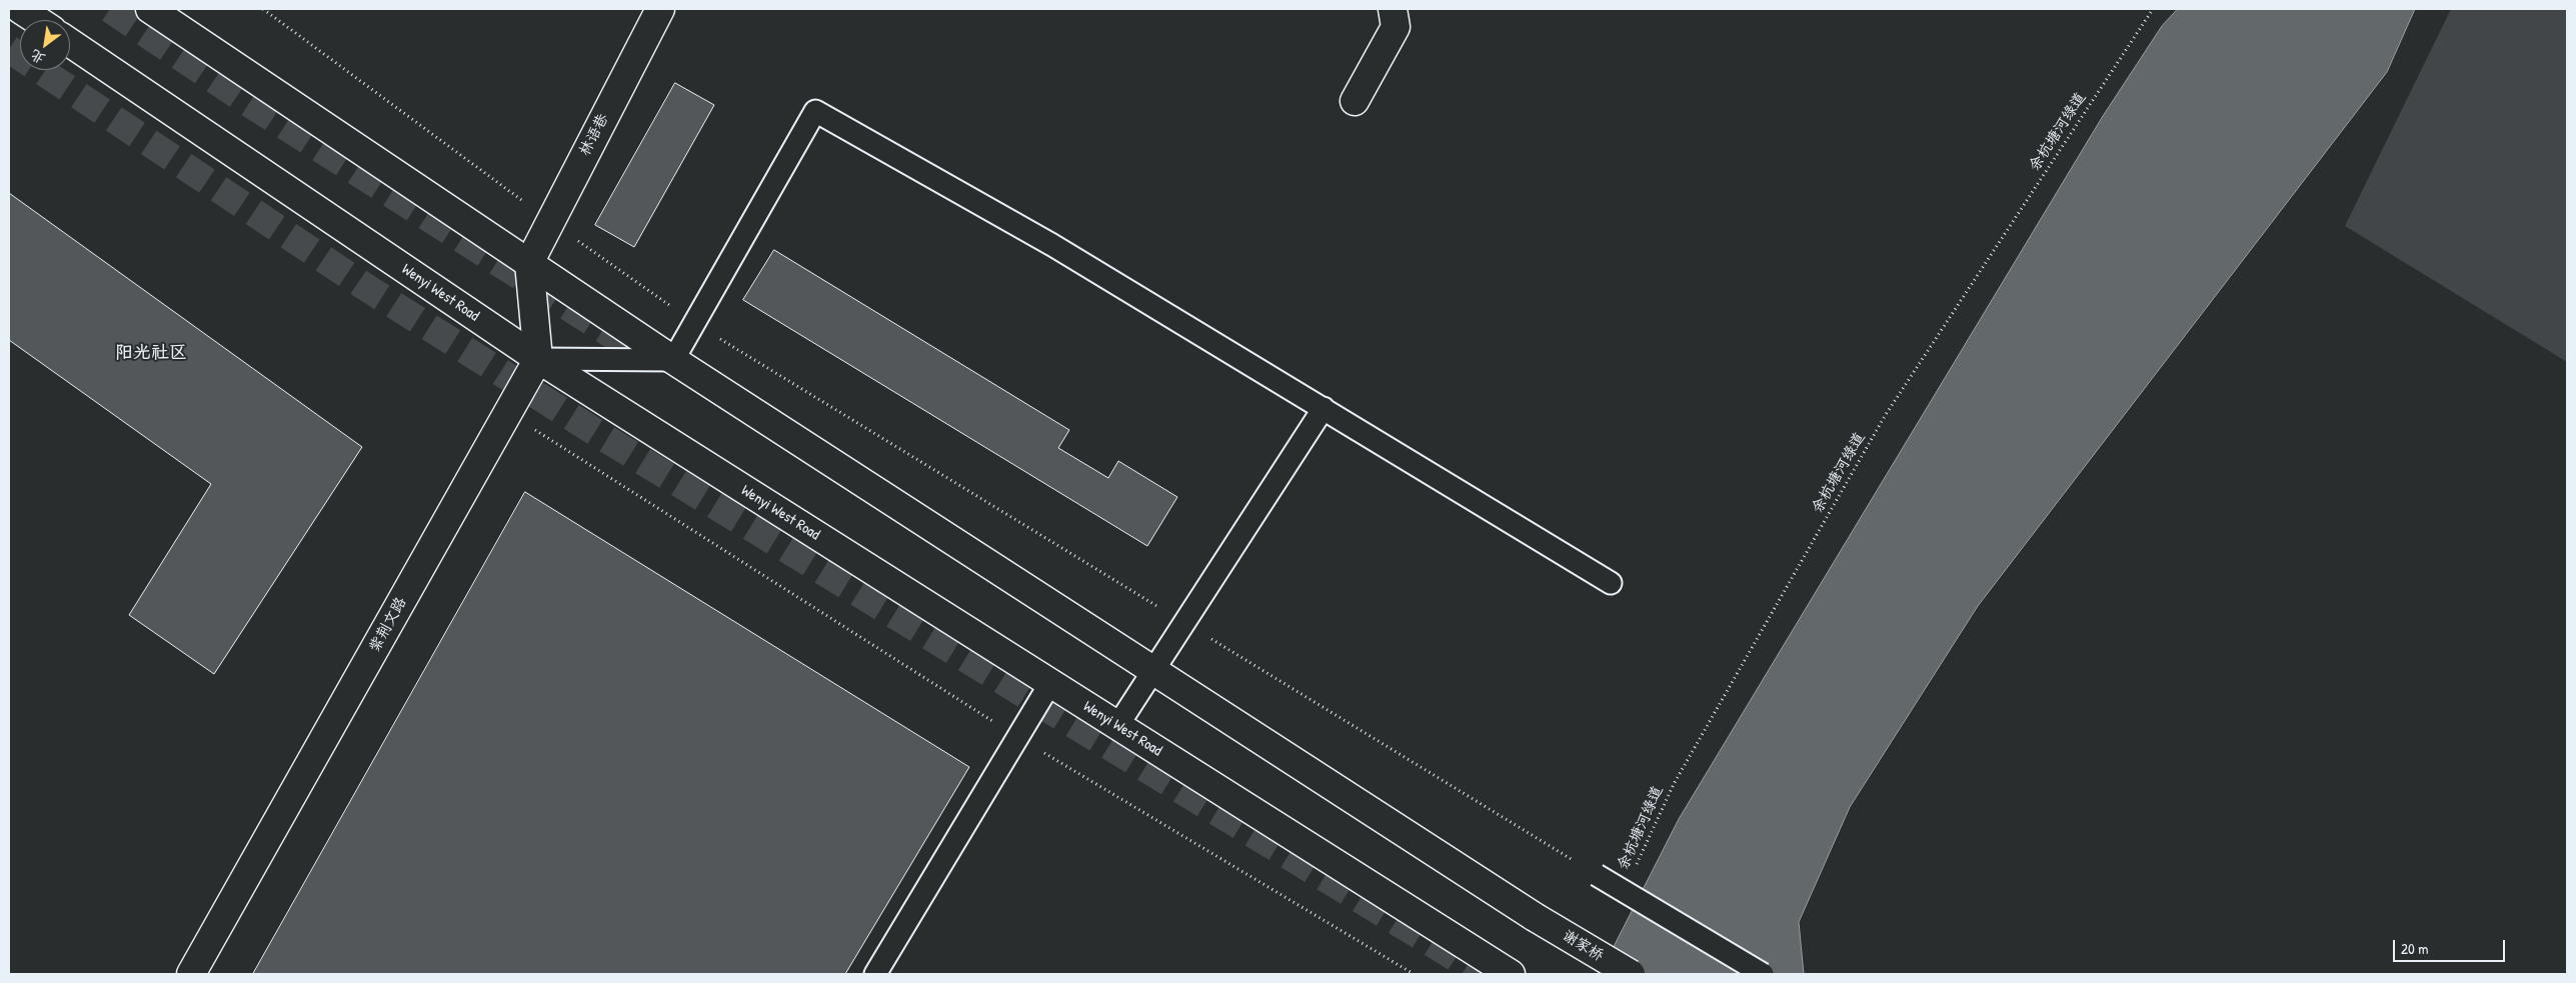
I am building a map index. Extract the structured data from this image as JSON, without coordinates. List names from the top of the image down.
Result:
{
  "streets": {
    "main road": [
      "林语巷",
      "Wenyi West Road",
      "紫荆文路",
      "谢家桥"
    ],
    "path": ["余杭塘河绿道"]
  },
  "crossings": [
    ["Wenyi West Road", "紫荆文路"]
  ],
  "districts": ["阳光社区"],
  "scale_bar": "20 m",
  "north": "bottom left"
}
